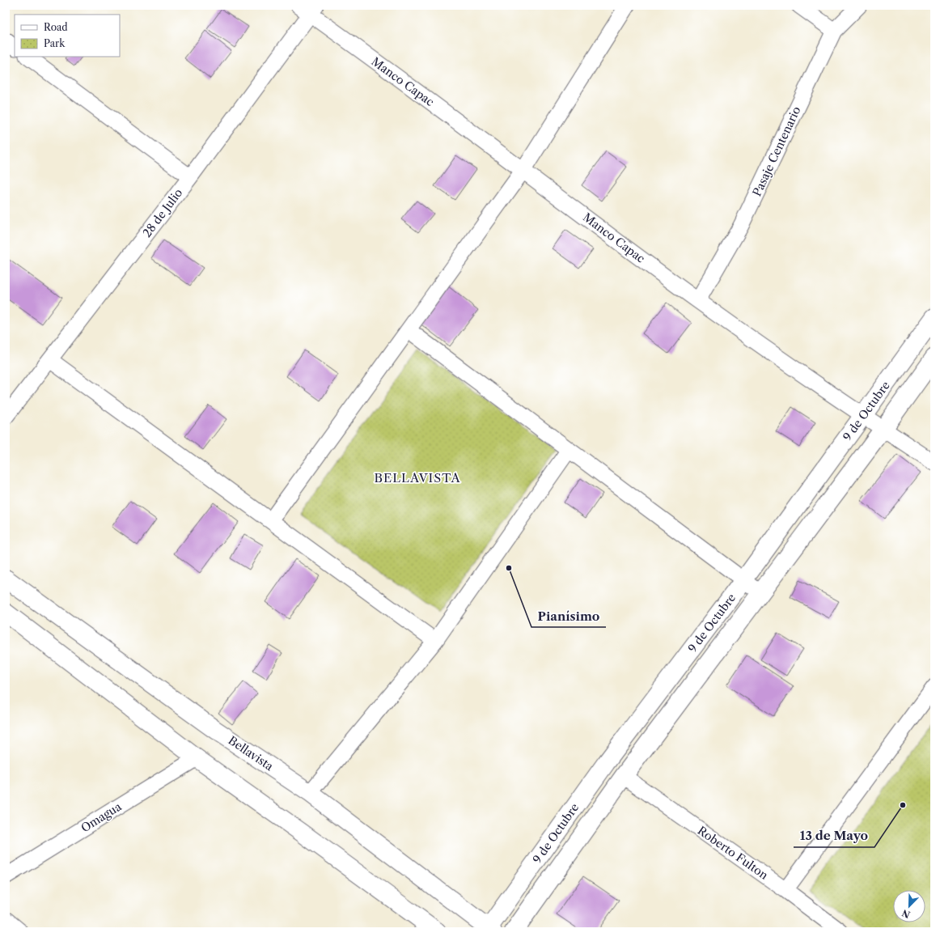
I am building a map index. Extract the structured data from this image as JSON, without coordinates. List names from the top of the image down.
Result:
{
  "streets": {
    "street": [
      "Manco Capac",
      "Pasaje Centenario",
      "28 de Julio",
      "9 de Octubre",
      "Bellavista",
      "Omagua",
      "Roberto Fulton"
    ]
  },
  "crossings": [
    ["Manco Capac", "Pasaje Centenario"],
    ["Manco Capac", "28 de Julio"],
    ["Manco Capac", "9 de Octubre"],
    ["9 de Octubre", "Bellavista"],
    ["9 de Octubre", "Roberto Fulton"]
  ],
  "districts": ["BELLAVISTA"],
  "places": ["Pianísimo", "13 de Mayo"],
  "legend": ["Road", "Park"],
  "north": "bottom left"
}
